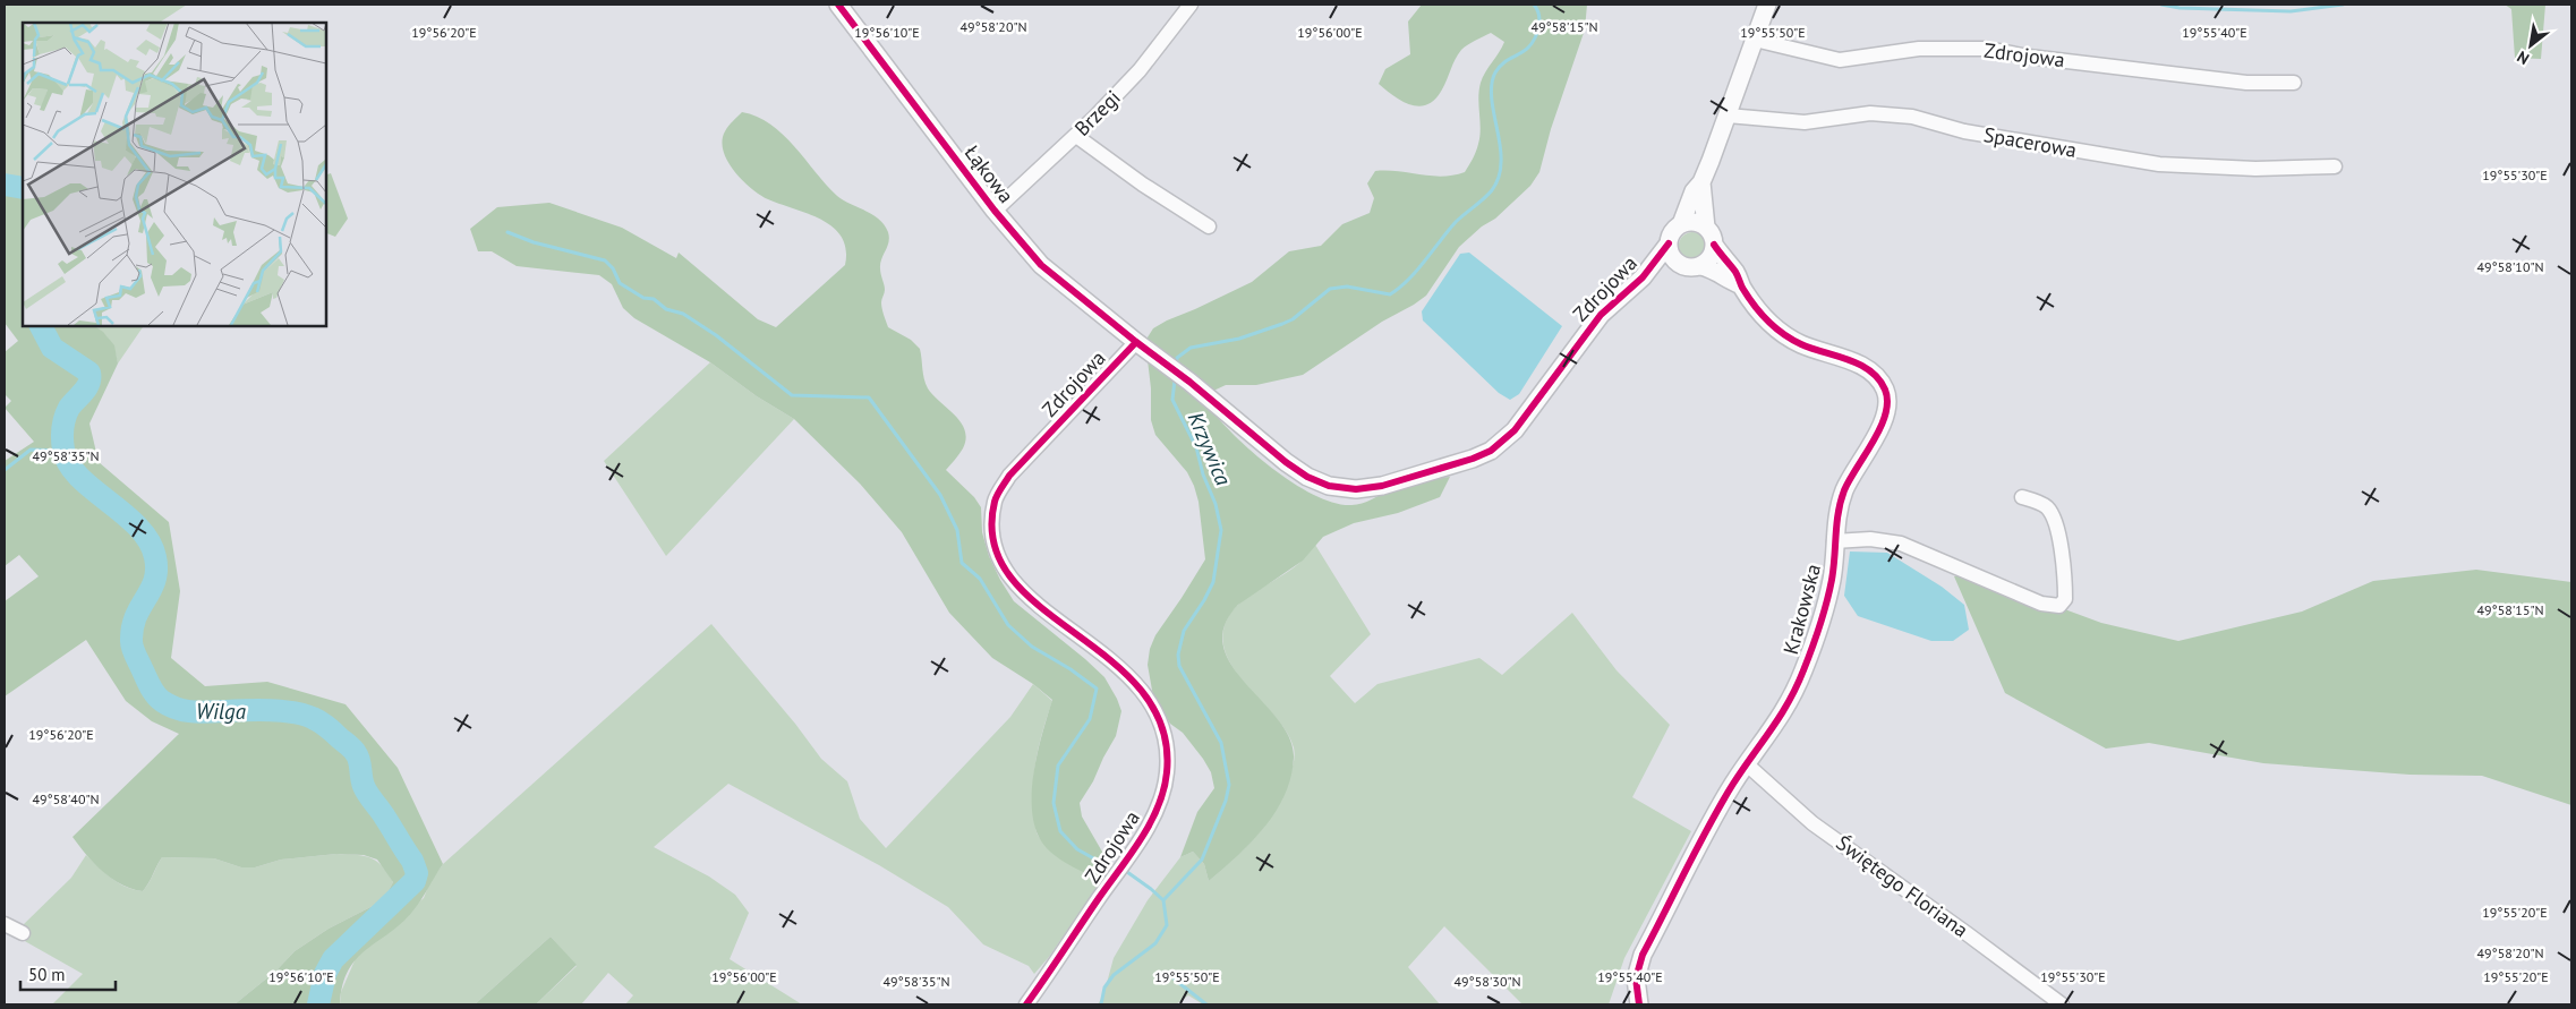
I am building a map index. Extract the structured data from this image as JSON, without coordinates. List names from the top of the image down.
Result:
{
  "streets": {
    "street": [
      "Zdrojowa",
      "Brzegi",
      "Spacerowa",
      "Łąkowa",
      "Krakowska",
      "Świętego Floriana"
    ]
  },
  "crossings": [
    ["Zdrojowa", "Łąkowa"],
    ["Zdrojowa", "Krakowska"],
    ["Brzegi", "Łąkowa"],
    ["Krakowska", "Świętego Floriana"]
  ],
  "water": ["Krzywica", "Wilga"],
  "scale_bar": "50 m",
  "north": "bottom left",
  "coordinates": [
    "49°58'20\"N",
    "49°58'15\"N",
    "19°55'50\"E",
    "19°56'20\"E",
    "19°56'10\"E",
    "19°56'00\"E",
    "19°55'40\"E",
    "19°55'30\"E",
    "49°58'10\"N",
    "49°58'35\"N",
    "49°58'40\"N",
    "19°55'20\"E",
    "49°58'30\"N"
  ]
}
